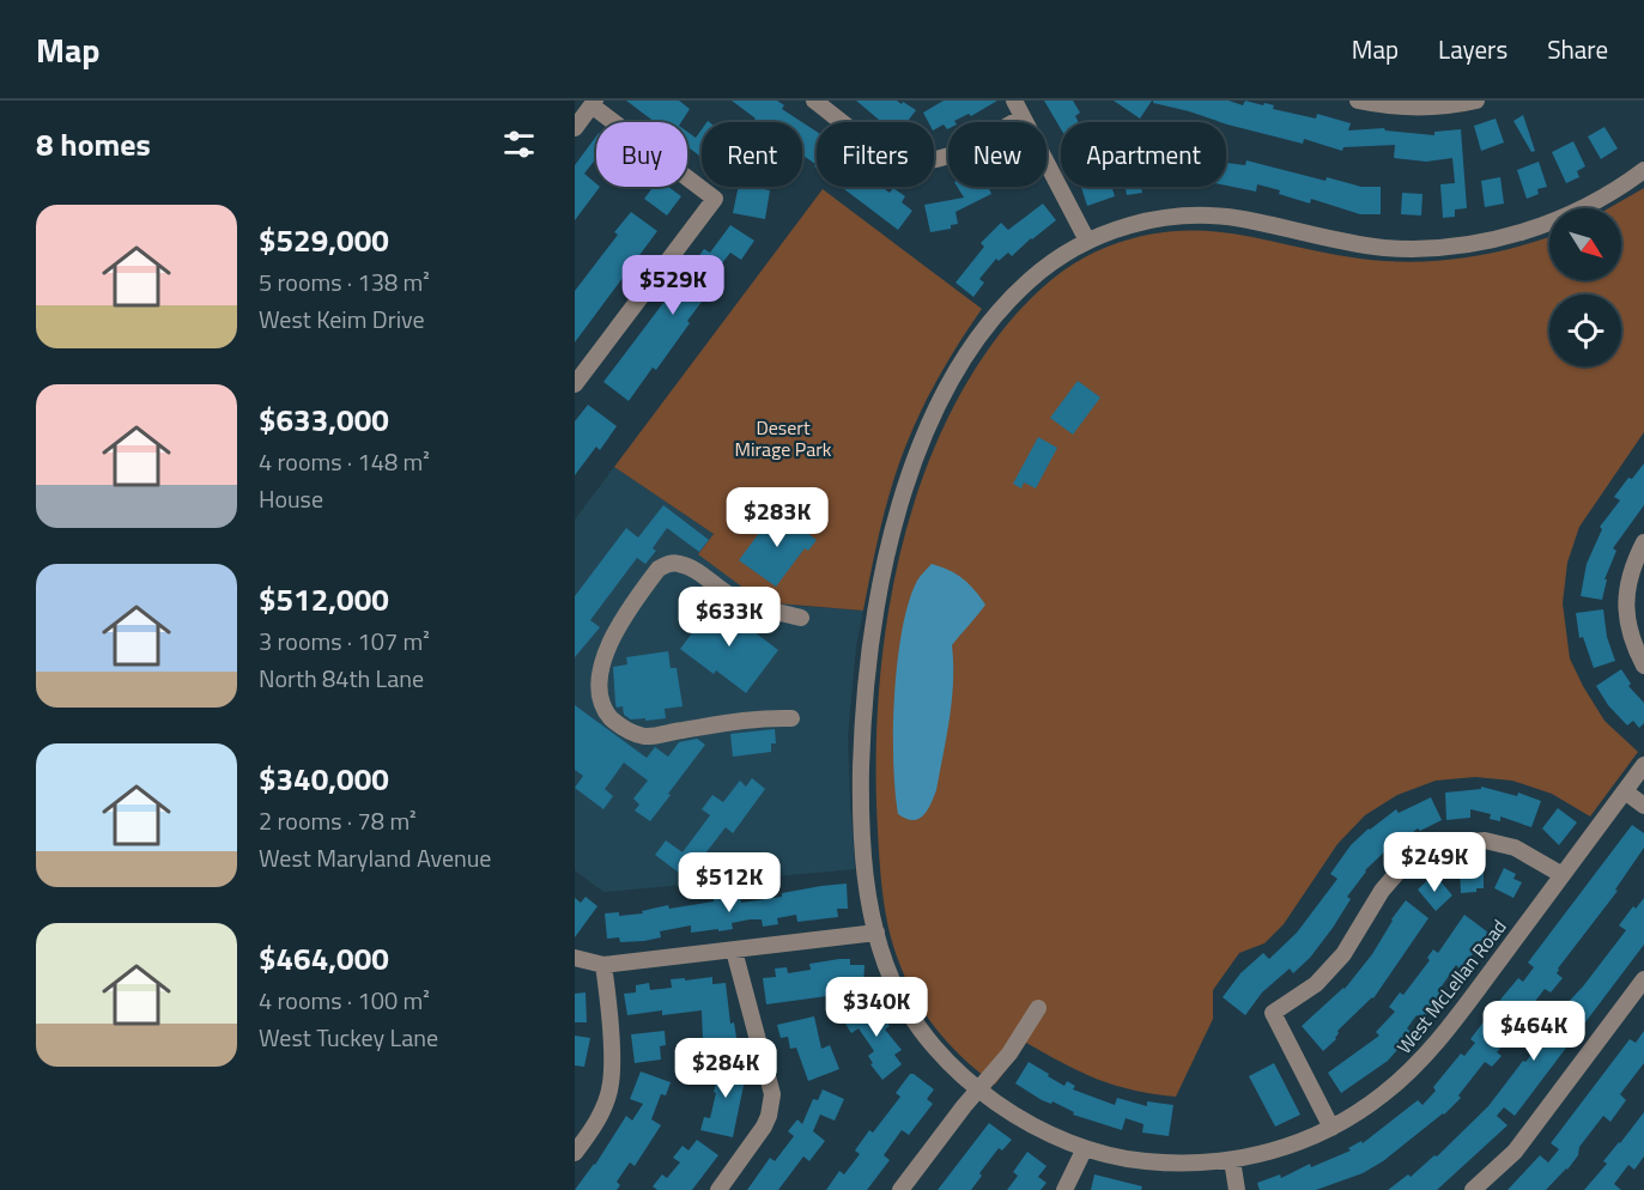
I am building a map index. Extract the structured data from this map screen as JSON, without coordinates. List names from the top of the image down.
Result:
{
  "streets": {
    "street": ["West McLellan Road"]
  },
  "parks": ["Desert Mirage Park"],
  "north": "bottom right",
  "page": {
    "header": "Map",
    "nav": ["Map", "Layers", "Share"],
    "heading": "8 homes",
    "chip": [
      "Buy",
      "Rent",
      "Filters",
      "New",
      "Apartment"
    ],
    "list": [
      {
        "name": "$529,000",
        "note": "5 rooms · 138 m² · West Keim Drive"
      },
      {
        "name": "$633,000",
        "note": "4 rooms · 148 m² · House"
      },
      {
        "name": "$512,000",
        "note": "3 rooms · 107 m² · North 84th Lane"
      },
      {
        "name": "$340,000",
        "note": "2 rooms · 78 m² · West Maryland Avenue"
      },
      {
        "name": "$464,000",
        "note": "4 rooms · 100 m² · West Tuckey Lane"
      }
    ],
    "price": [
      "$529K",
      "$283K",
      "$633K",
      "$249K",
      "$512K",
      "$340K",
      "$464K",
      "$284K"
    ]
  }
}
